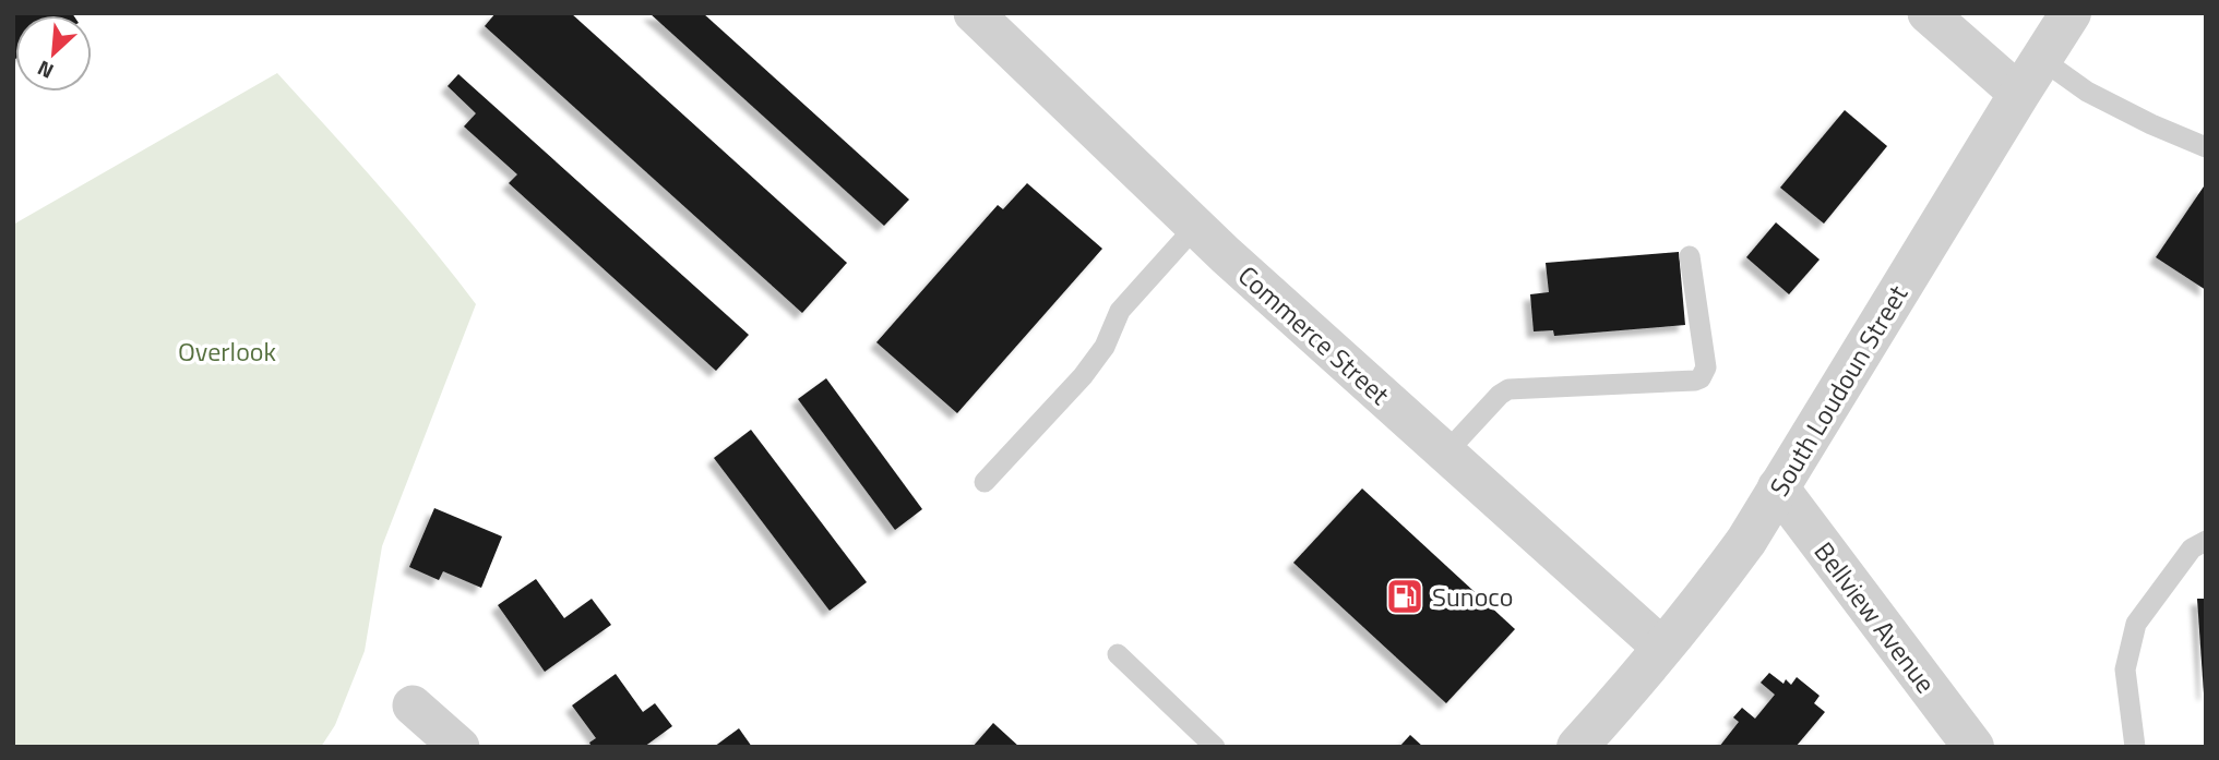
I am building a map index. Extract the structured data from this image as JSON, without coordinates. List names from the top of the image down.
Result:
{
  "streets": {
    "street": ["Commerce Street", "South Loudoun Street", "Bellview Avenue"]
  },
  "crossings": [
    ["Commerce Street", "South Loudoun Street"],
    ["South Loudoun Street", "Bellview Avenue"]
  ],
  "parks": ["Overlook"],
  "places": {
    "fuel station": ["Sunoco"]
  },
  "north": "bottom left"
}
